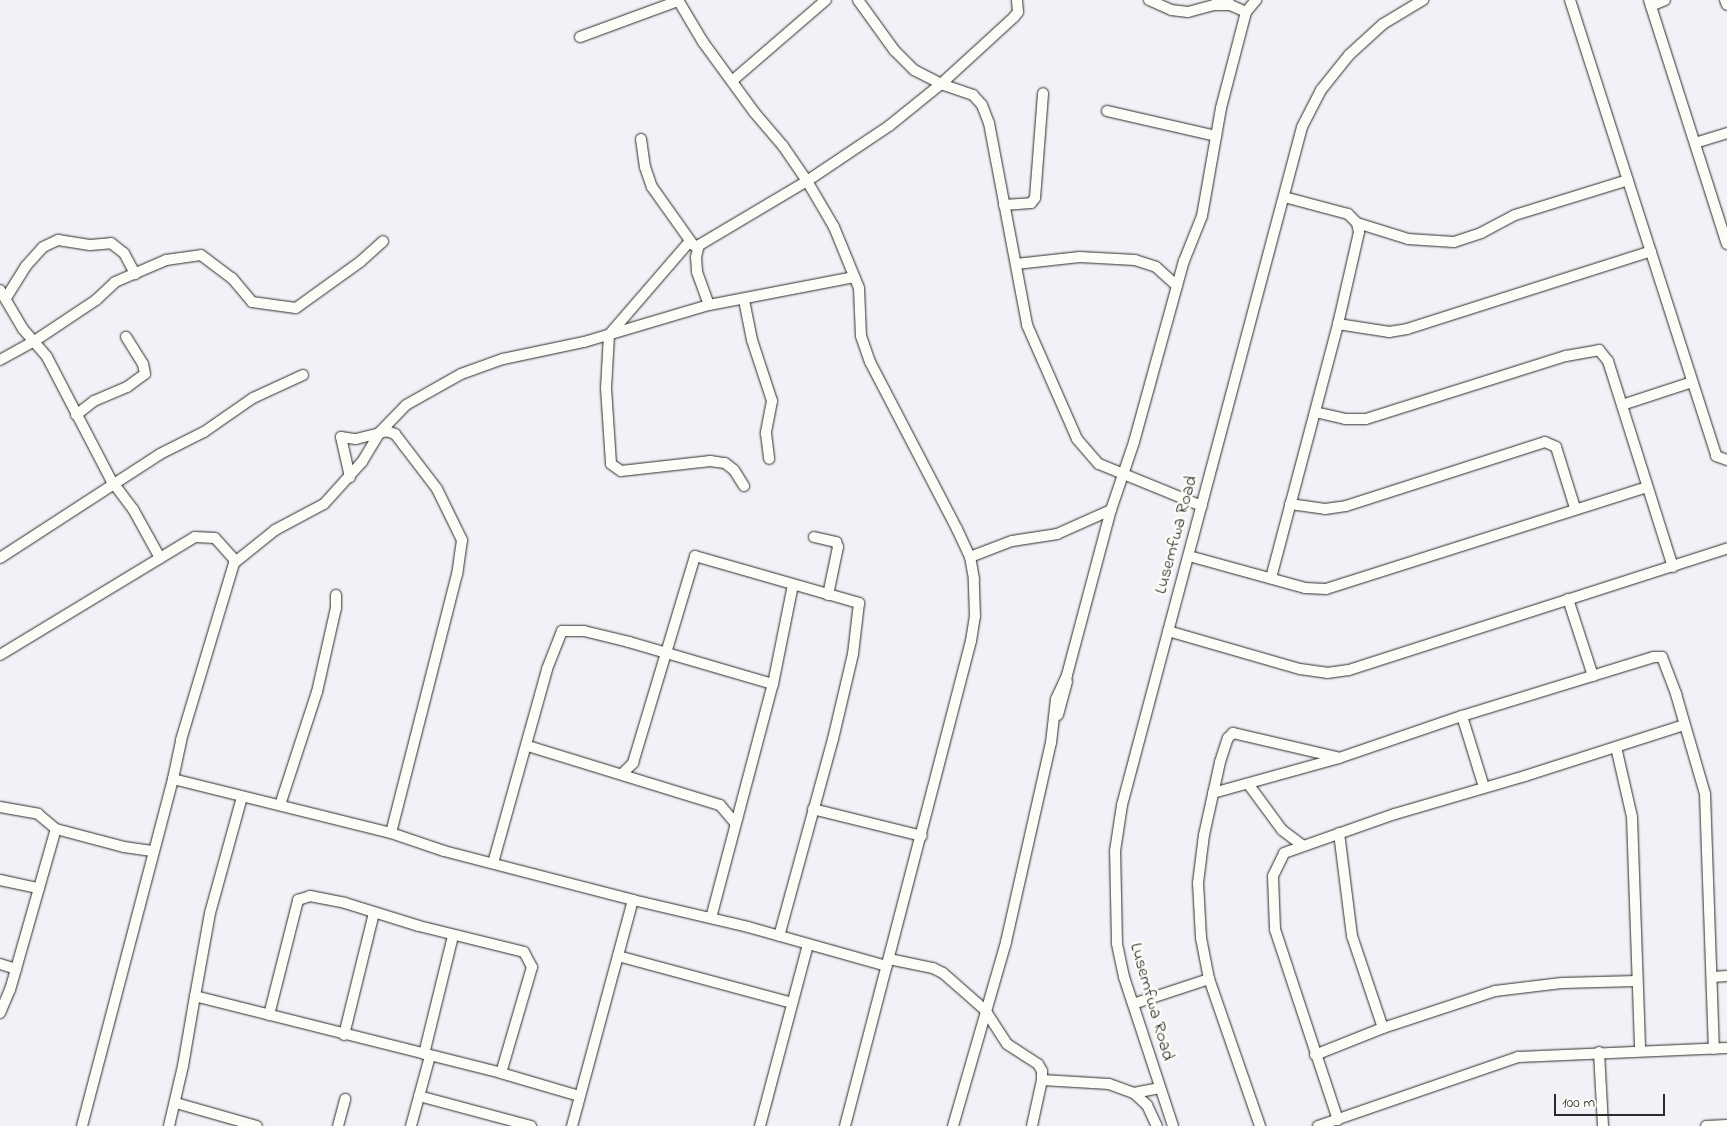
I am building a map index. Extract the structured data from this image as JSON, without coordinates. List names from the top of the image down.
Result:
{
  "streets": {
    "street": ["Lusemfwa Road"]
  },
  "scale_bar": "100 m"
}
